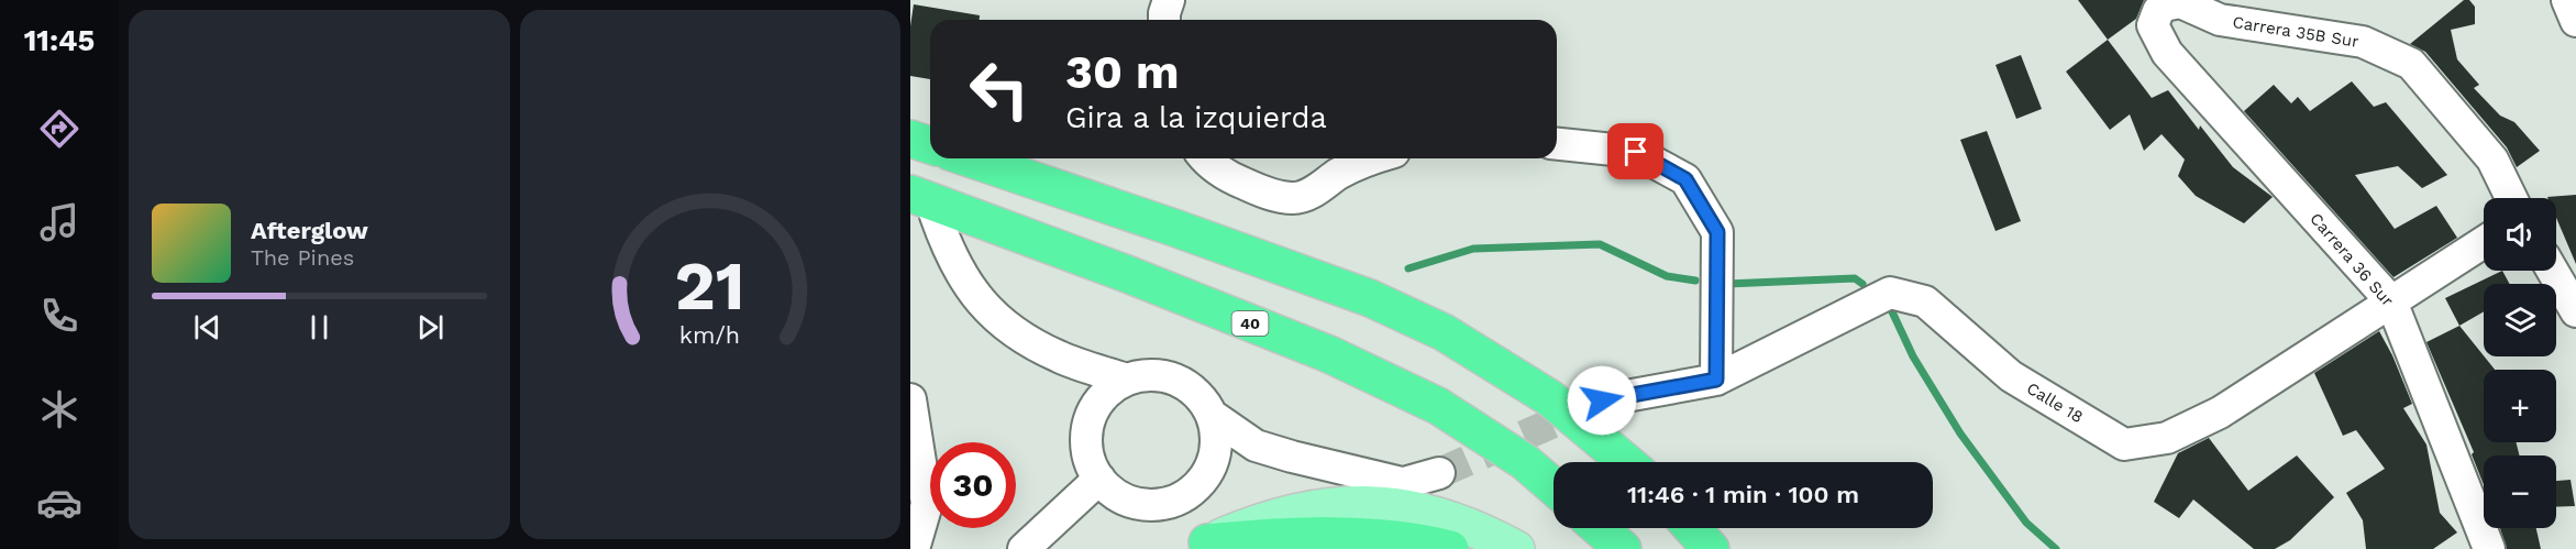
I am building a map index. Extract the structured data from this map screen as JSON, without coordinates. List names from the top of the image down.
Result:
{
  "streets": {
    "highway": ["40"],
    "street": ["Carrera 35B Sur", "Carrera 36 Sur", "Calle 18"]
  },
  "crossings": [
    ["Carrera 35B Sur", "Carrera 36 Sur"],
    ["Carrera 36 Sur", "Calle 18"]
  ],
  "page": {
    "tabs": "11:45",
    "turn": ["30 m", "Gira a la izquierda"],
    "map_buttons": ["+", "−"],
    "song": ["Afterglow", "The Pines"],
    "limit": "30",
    "trip": "11:46 · 1 min · 100 m",
    "gauge": ["21", "km/h"]
  }
}
